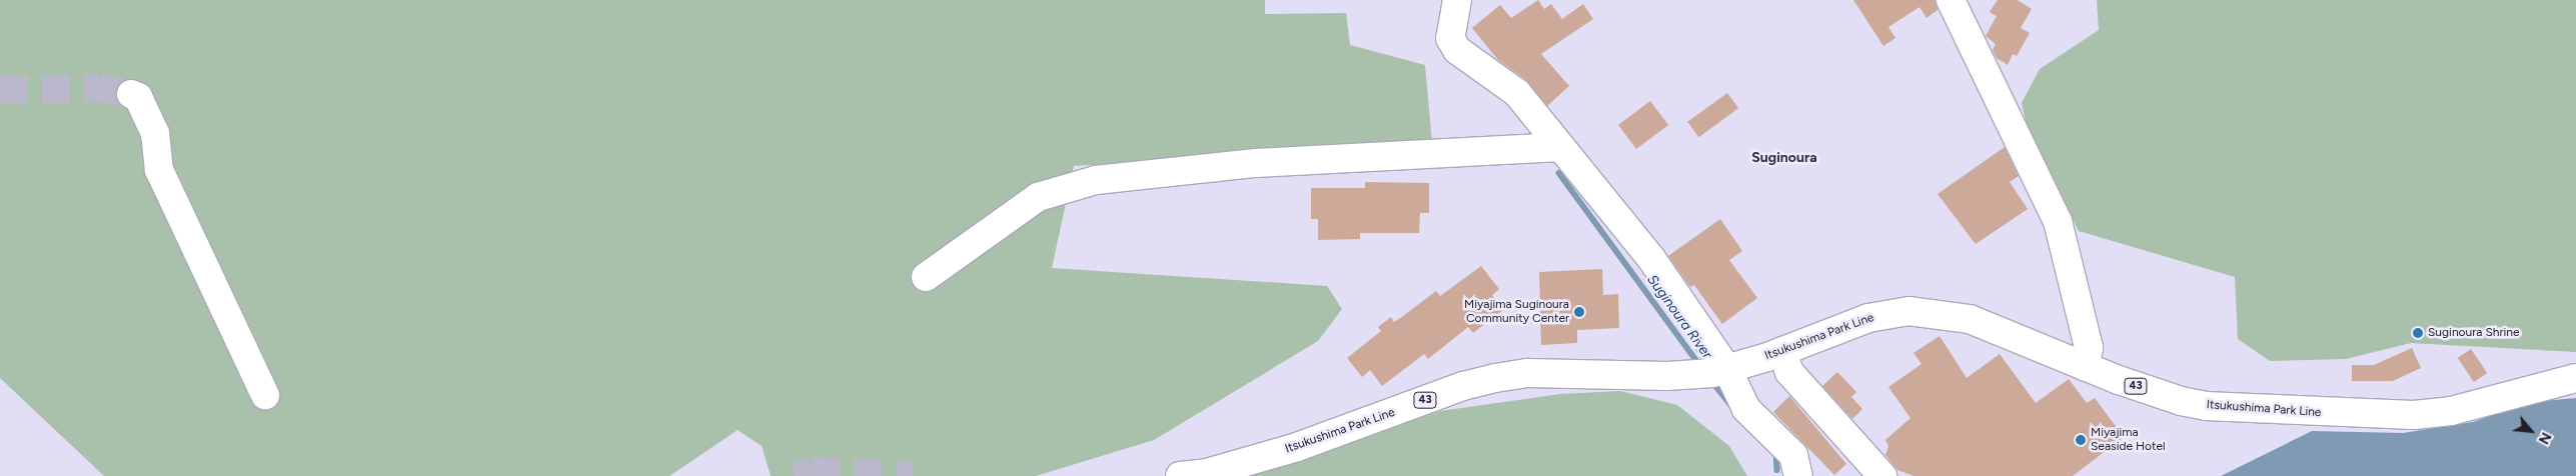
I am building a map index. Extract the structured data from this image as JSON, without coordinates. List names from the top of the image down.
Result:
{
  "streets": {
    "street": ["Itsukushima Park Line", "43"]
  },
  "districts": ["Suginoura"],
  "water": ["Suginoura River"],
  "places": ["Miyajima Suginoura Community Center", "Suginoura Shrine", "Miyajima Seaside Hotel"],
  "north": "bottom right"
}
